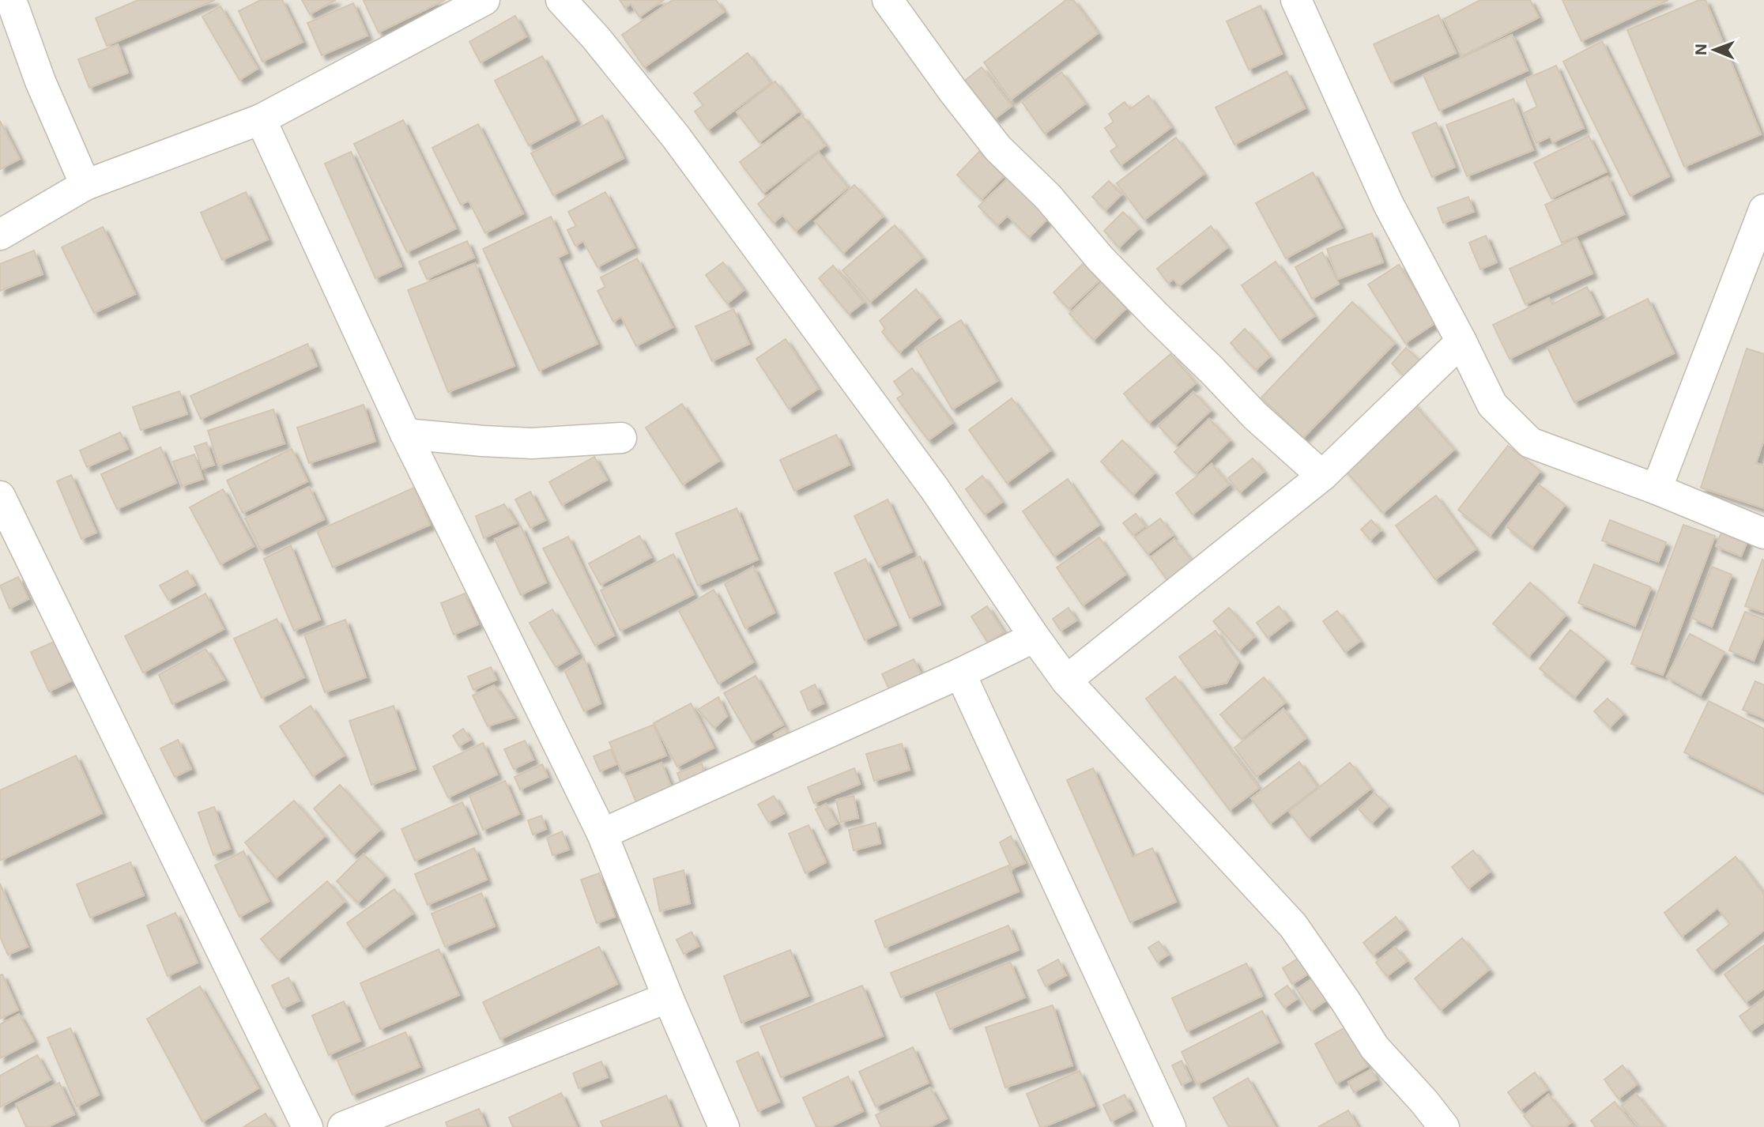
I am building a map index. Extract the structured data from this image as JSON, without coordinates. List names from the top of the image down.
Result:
{
  "north": "left"
}
